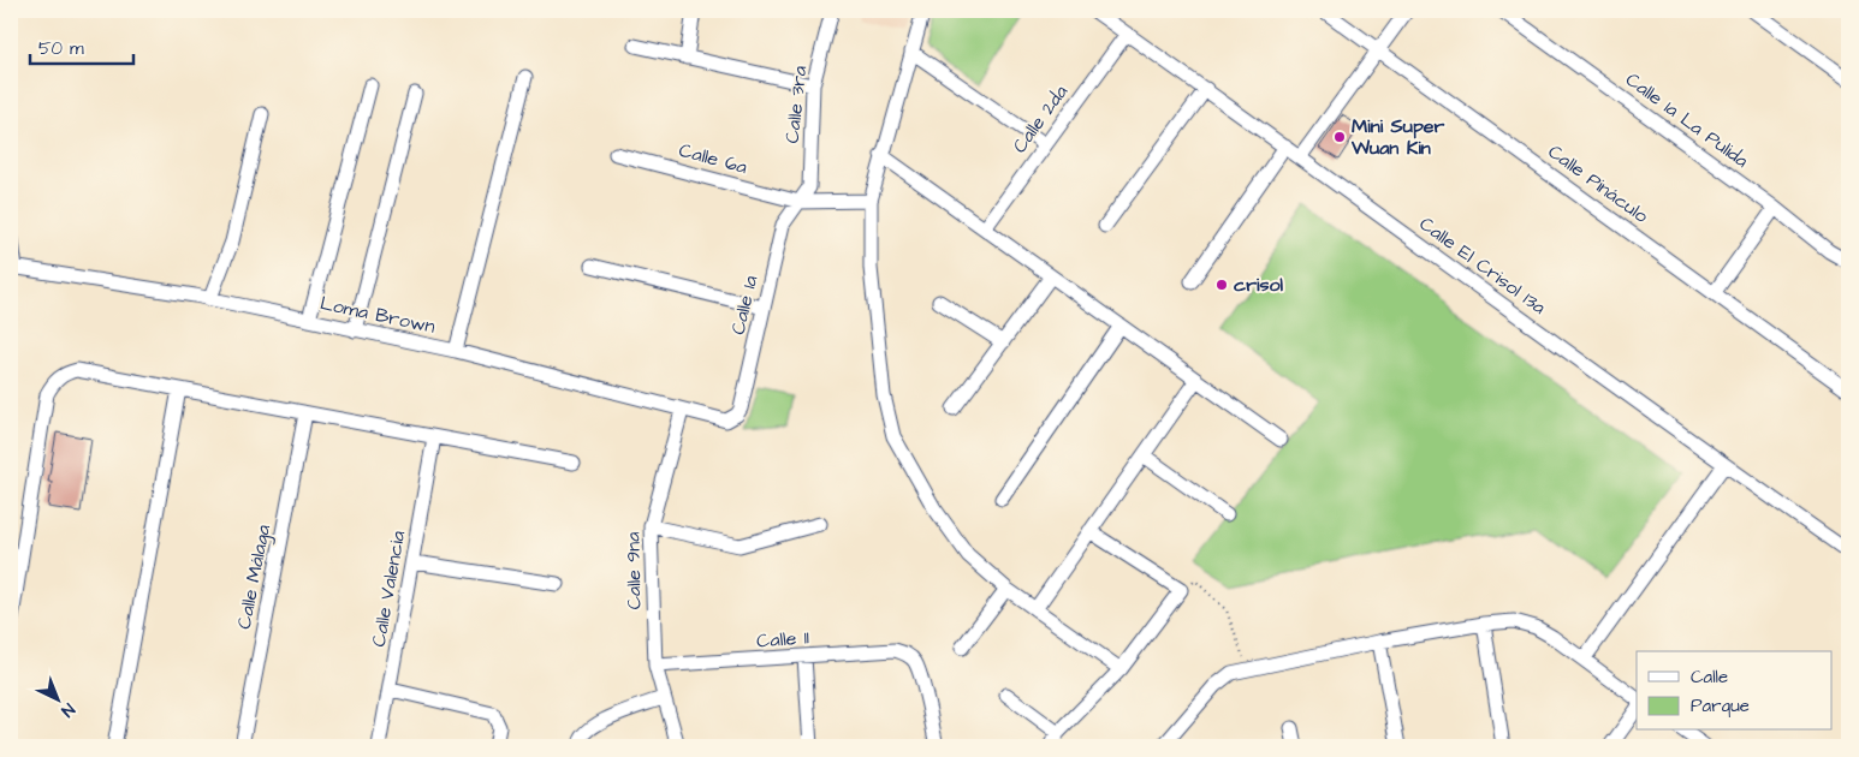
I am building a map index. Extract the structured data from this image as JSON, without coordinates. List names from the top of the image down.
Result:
{
  "streets": {
    "street": [
      "Calle 3ra",
      "Calle 2da",
      "Calle 1a La Pulida",
      "Calle 6a",
      "Calle Pináculo",
      "Calle El Crisol 13a",
      "Calle 1a",
      "Loma Brown",
      "Calle 9na",
      "Calle Málaga",
      "Calle Valencia",
      "Calle 11"
    ]
  },
  "crossings": [
    ["Calle 3ra", "Calle 6a"],
    ["Calle 3ra", "Calle 1a"],
    ["Calle 2da", "Calle El Crisol 13a"],
    ["Calle 6a", "Calle 1a"],
    ["Calle 1a", "Loma Brown"],
    ["Loma Brown", "Calle 9na"],
    ["Calle 9na", "Calle 11"]
  ],
  "places": ["Mini Super Wuan Kin", "crisol"],
  "legend": ["Calle", "Parque"],
  "scale_bar": "50 m",
  "north": "bottom right"
}
